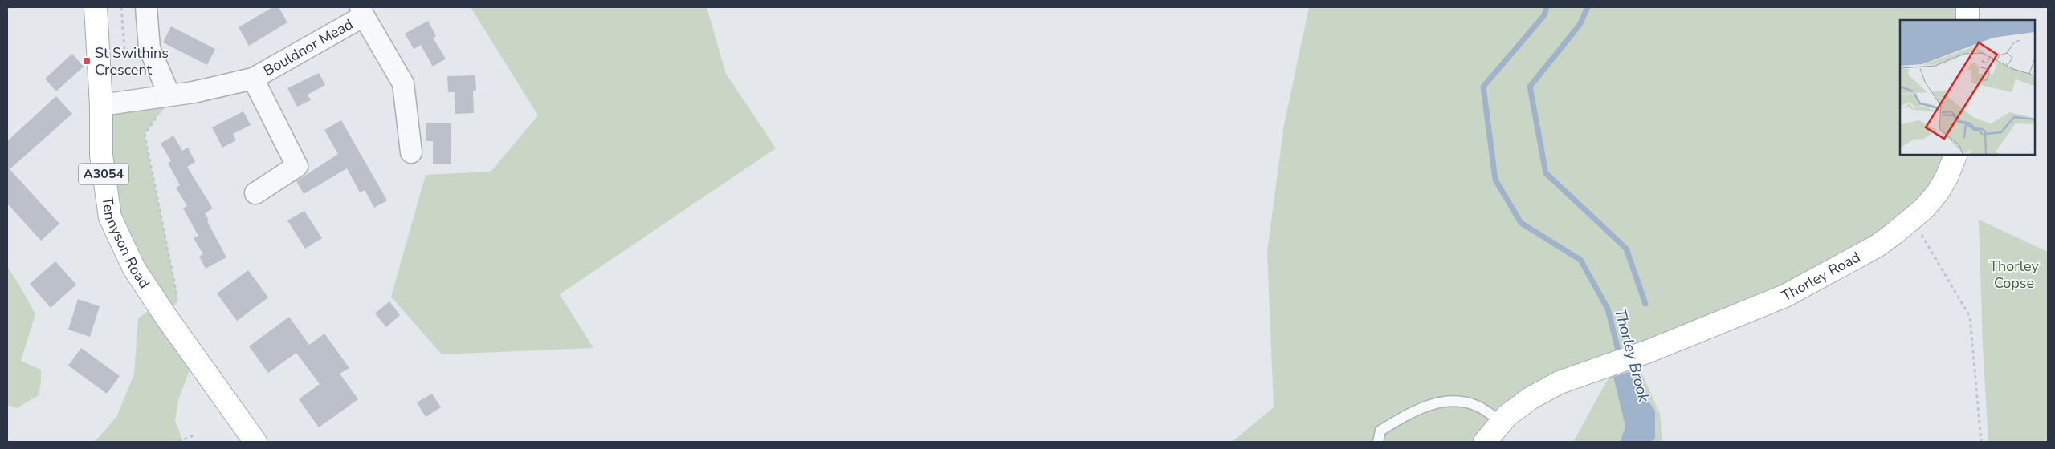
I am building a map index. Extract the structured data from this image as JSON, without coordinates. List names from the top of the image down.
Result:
{
  "streets": {
    "main road": ["A3054", "Tennyson Road", "Thorley Road"],
    "street": ["Bouldnor Mead"]
  },
  "water": ["Thorley Brook"],
  "parks": ["Thorley Copse"],
  "places": {
    "transit": ["St Swithins Crescent"]
  }
}
